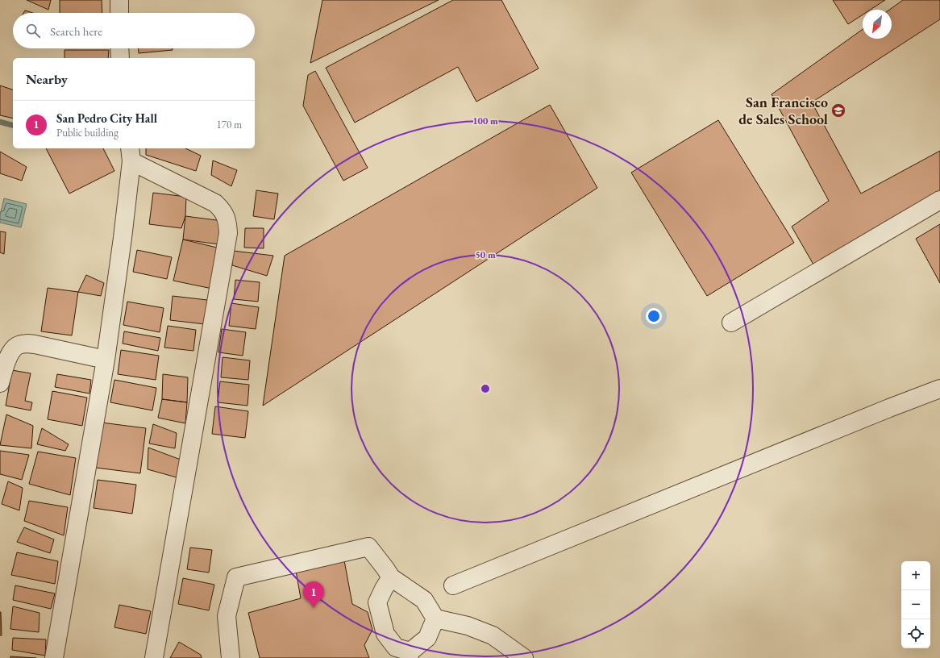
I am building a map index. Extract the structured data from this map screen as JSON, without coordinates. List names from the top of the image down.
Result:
{
  "places": {
    "school or university": ["San Francisco de Sales School"]
  },
  "north": "bottom left",
  "page": {
    "search": "Search here",
    "heading": "Nearby",
    "list": [
      {
        "mark": "1",
        "name": "San Pedro City Hall",
        "note": "Public building",
        "value": "170 m"
      }
    ],
    "map_buttons": ["+", "−"],
    "pins": "1"
  },
  "rings": ["100 m", "50 m"]
}
